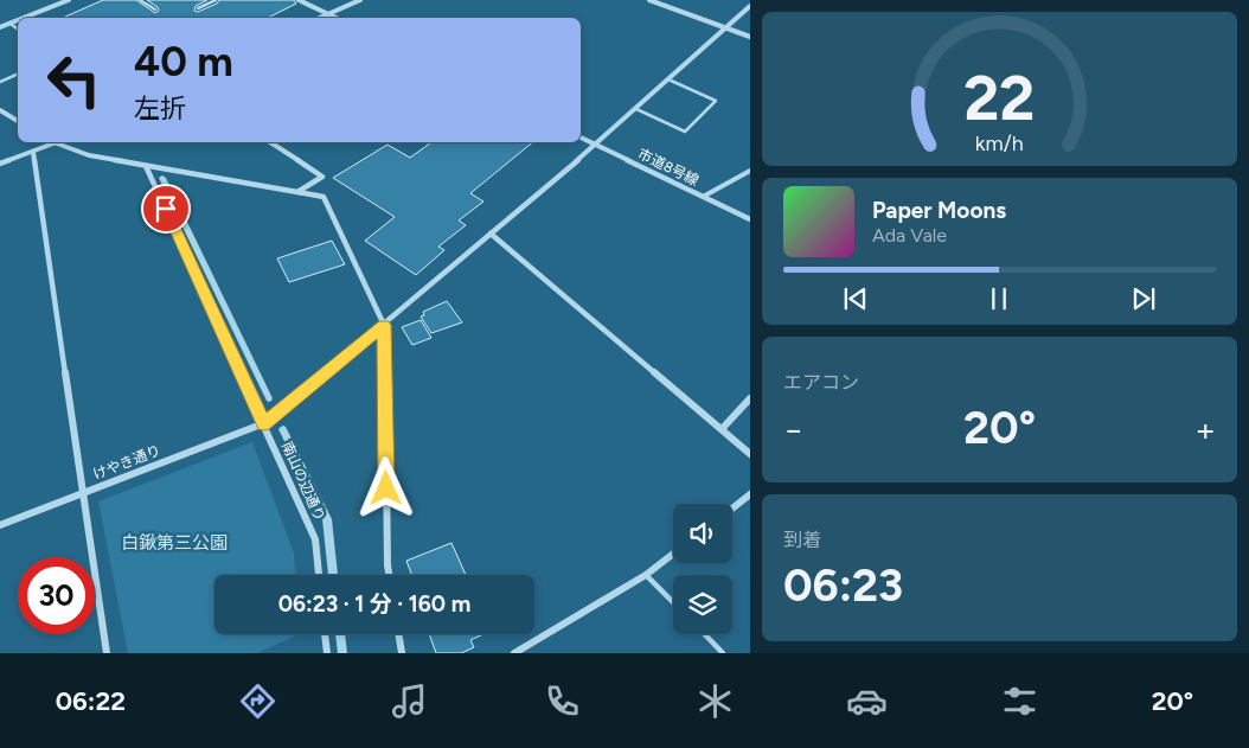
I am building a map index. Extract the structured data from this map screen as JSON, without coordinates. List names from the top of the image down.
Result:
{
  "streets": {
    "street": ["市道8号線", "けやき通り", "南山の辺通り"]
  },
  "crossings": [
    ["市道8号線", "けやき通り"],
    ["けやき通り", "南山の辺通り"]
  ],
  "parks": ["白鍬第三公園"],
  "page": {
    "turn": ["40 m", "左折"],
    "song": ["Paper Moons", "Ada Vale"],
    "tile": [
      "エアコン",
      ["到着", "06:23"]
    ],
    "heat": ["−", "20°", "+"],
    "limit": "30",
    "trip": "06:23 · 1 分 · 160 m",
    "tabs": ["06:22", "20°"],
    "gauge": ["22", "km/h"]
  }
}
